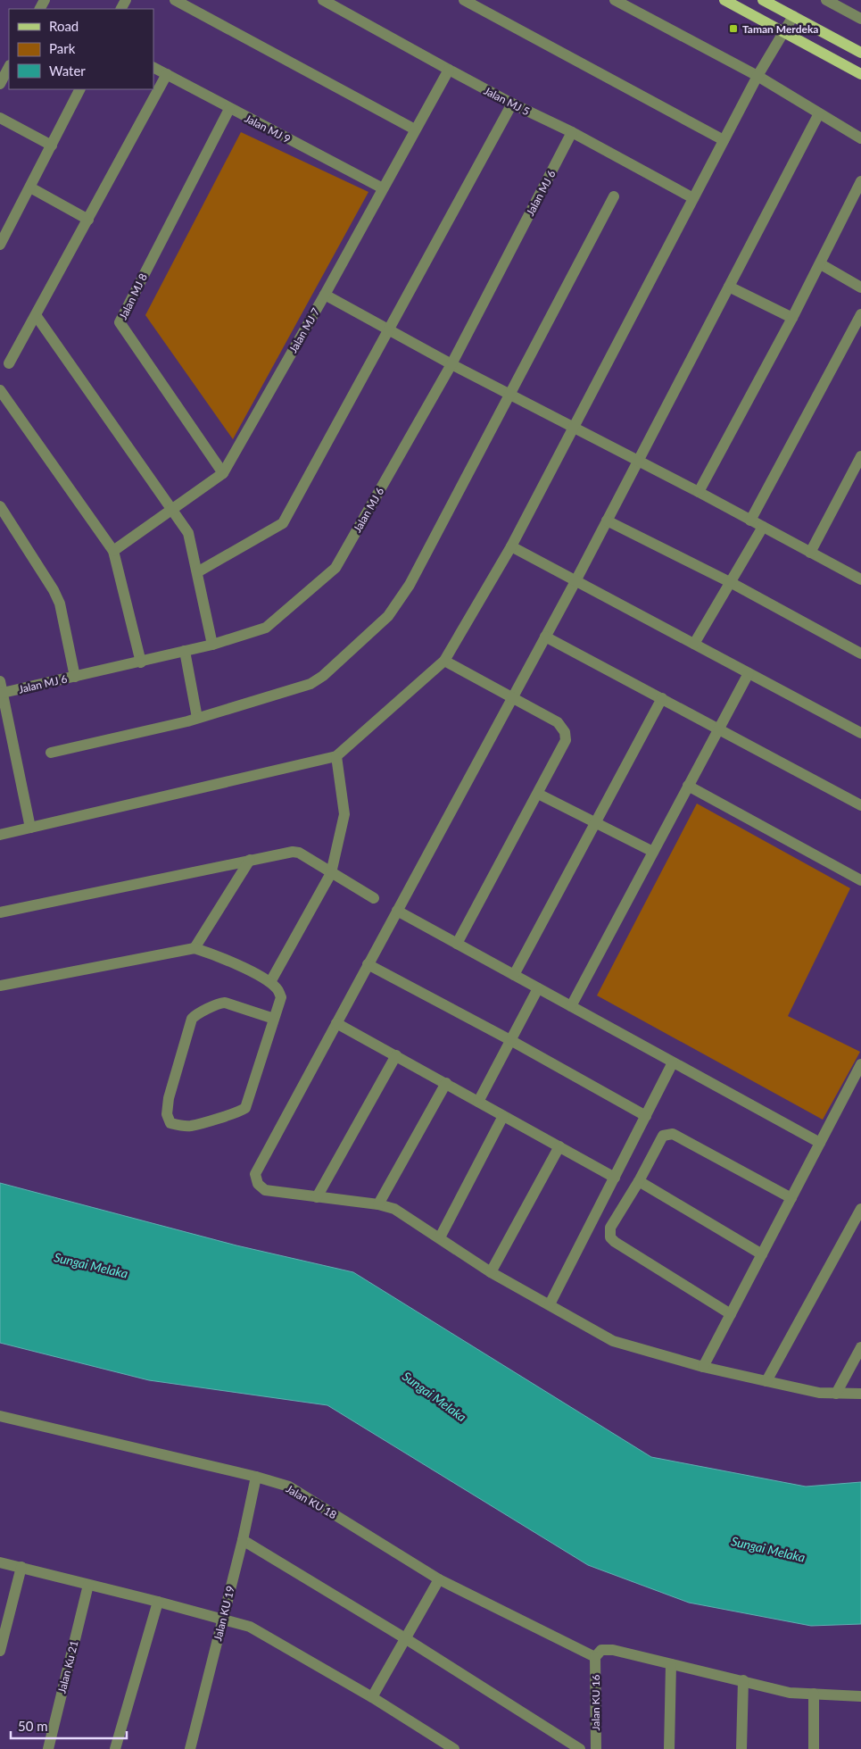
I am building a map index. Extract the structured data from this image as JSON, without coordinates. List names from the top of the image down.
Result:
{
  "streets": {
    "street": [
      "Jalan MJ 5",
      "Jalan MJ 9",
      "Jalan MJ 6",
      "Jalan MJ 8",
      "Jalan MJ 7",
      "Jalan KU 18",
      "Jalan KU 19",
      "Jalan Ku 21",
      "Jalan KU 16"
    ]
  },
  "crossings": [
    ["Jalan MJ 5", "Jalan MJ 6"],
    ["Jalan MJ 5", "Jalan MJ 7"],
    ["Jalan MJ 9", "Jalan MJ 8"],
    ["Jalan MJ 9", "Jalan MJ 7"],
    ["Jalan MJ 8", "Jalan MJ 7"],
    ["Jalan KU 18", "Jalan KU 19"],
    ["Jalan KU 18", "Jalan KU 16"]
  ],
  "water": ["Sungai Melaka"],
  "places": {
    "transit": ["Taman Merdeka"]
  },
  "legend": ["Road", "Park", "Water"],
  "scale_bar": "50 m"
}
